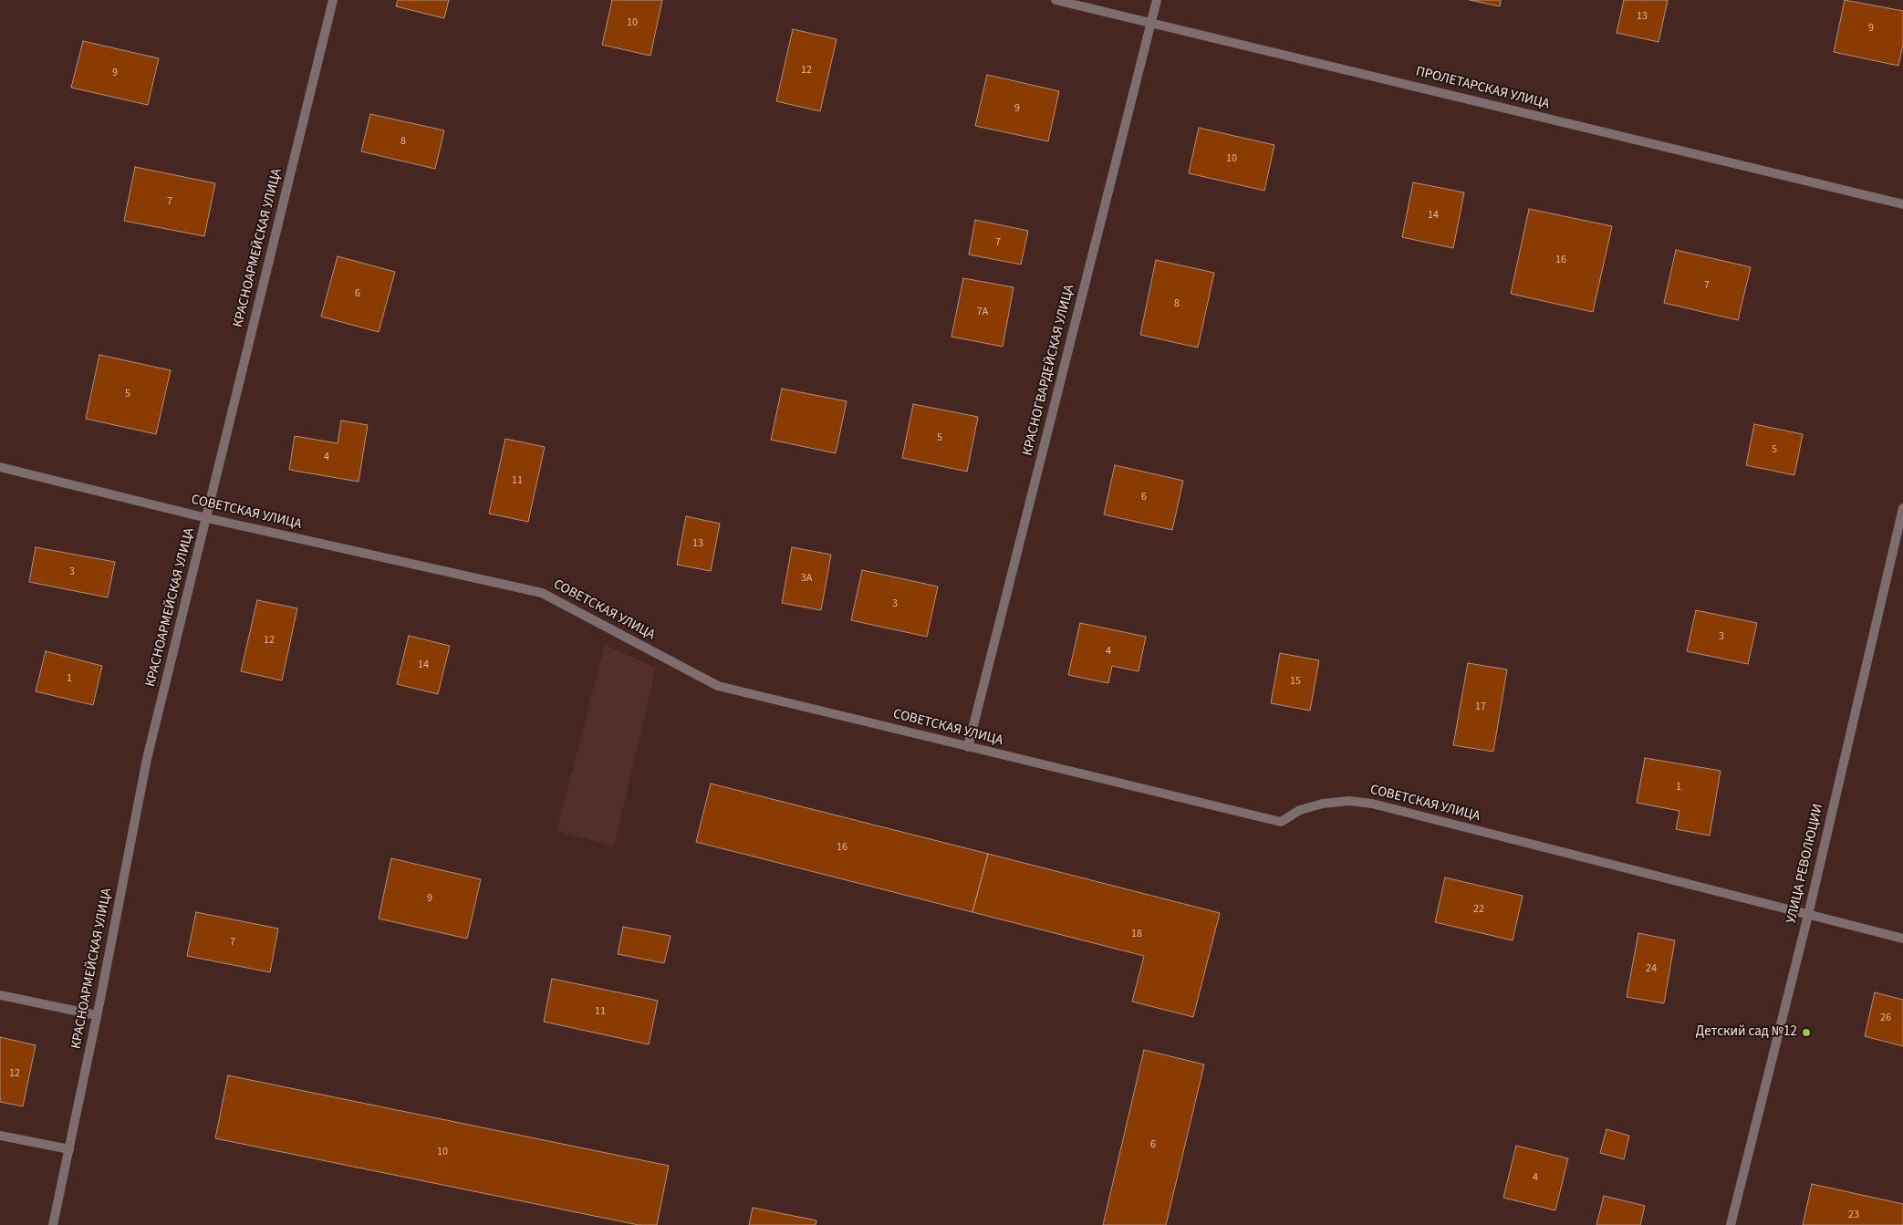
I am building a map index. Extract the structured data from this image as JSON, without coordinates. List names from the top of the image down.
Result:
{
  "streets": {
    "street": [
      "ПРОЛЕТАРСКАЯ УЛИЦА",
      "КРАСНОАРМЕЙСКАЯ УЛИЦА",
      "КРАСНОГВАРДЕЙСКАЯ УЛИЦА",
      "СОВЕТСКАЯ УЛИЦА",
      "УЛИЦА РЕВОЛЮЦИИ"
    ]
  },
  "crossings": [
    ["ПРОЛЕТАРСКАЯ УЛИЦА", "КРАСНОГВАРДЕЙСКАЯ УЛИЦА"],
    ["КРАСНОАРМЕЙСКАЯ УЛИЦА", "СОВЕТСКАЯ УЛИЦА"],
    ["КРАСНОГВАРДЕЙСКАЯ УЛИЦА", "СОВЕТСКАЯ УЛИЦА"],
    ["СОВЕТСКАЯ УЛИЦА", "УЛИЦА РЕВОЛЮЦИИ"]
  ],
  "places": ["Детский сад №12"],
  "house_numbers": [
    "13",
    "10",
    "9",
    "12",
    "9",
    "9",
    "8",
    "10",
    "7",
    "14",
    "7",
    "16",
    "7",
    "6",
    "8",
    "7А",
    "5",
    "5",
    "5",
    "4",
    "11",
    "6",
    "13",
    "3",
    "3А",
    "3",
    "3",
    "12",
    "4",
    "14",
    "1",
    "15",
    "17",
    "1",
    "16",
    "9",
    "22",
    "18",
    "7",
    "24",
    "11",
    "26",
    "12",
    "6",
    "10",
    "4",
    "23"
  ]
}
